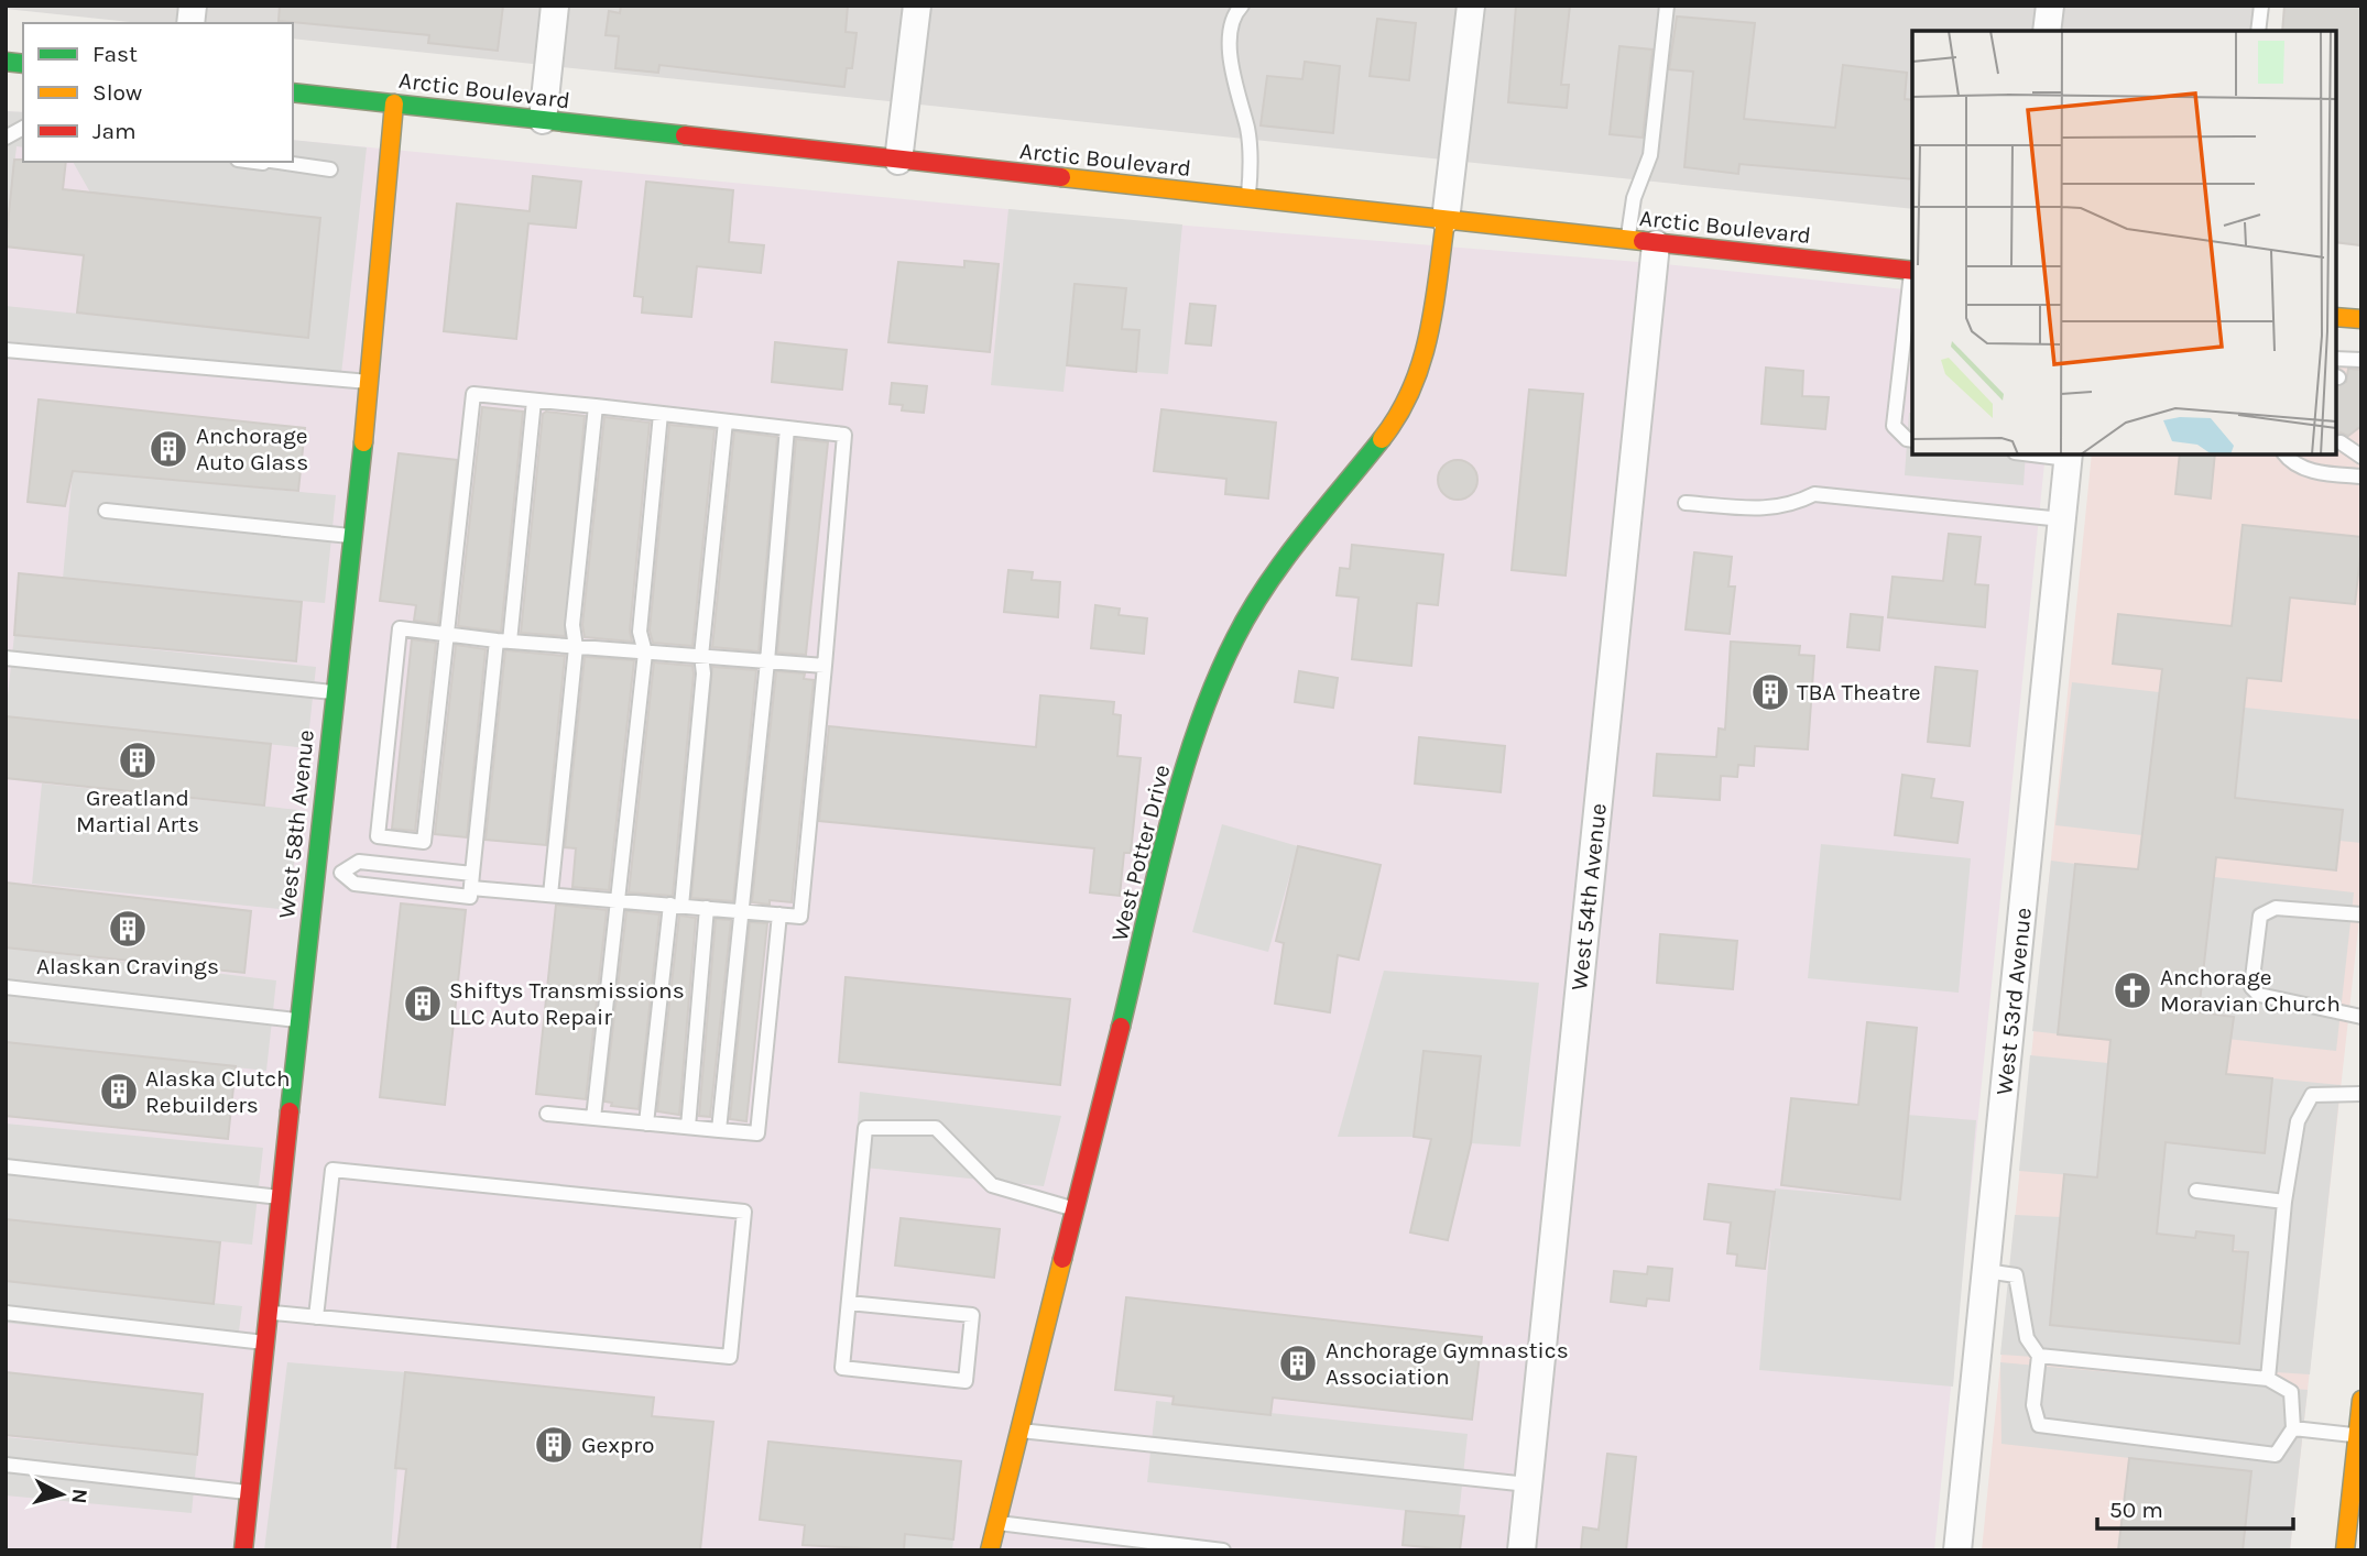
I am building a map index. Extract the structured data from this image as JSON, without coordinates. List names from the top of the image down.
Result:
{
  "streets": {
    "main road": ["Arctic Boulevard", "West 58th Avenue", "West Potter Drive"],
    "street": ["West 54th Avenue", "West 53rd Avenue"]
  },
  "crossings": [
    ["Arctic Boulevard", "West 58th Avenue"],
    ["Arctic Boulevard", "West Potter Drive"],
    ["Arctic Boulevard", "West 54th Avenue"]
  ],
  "places": {
    "building": [
      "Anchorage Auto Glass",
      "TBA Theatre",
      "Greatland Martial Arts",
      "Alaskan Cravings",
      "Shiftys Transmissions LLC Auto Repair",
      "Alaska Clutch Rebuilders",
      "Anchorage Gymnastics Association",
      "Gexpro"
    ],
    "church": ["Anchorage Moravian Church"]
  },
  "legend": ["Fast", "Slow", "Jam"],
  "scale_bar": "50 m",
  "north": "right"
}
